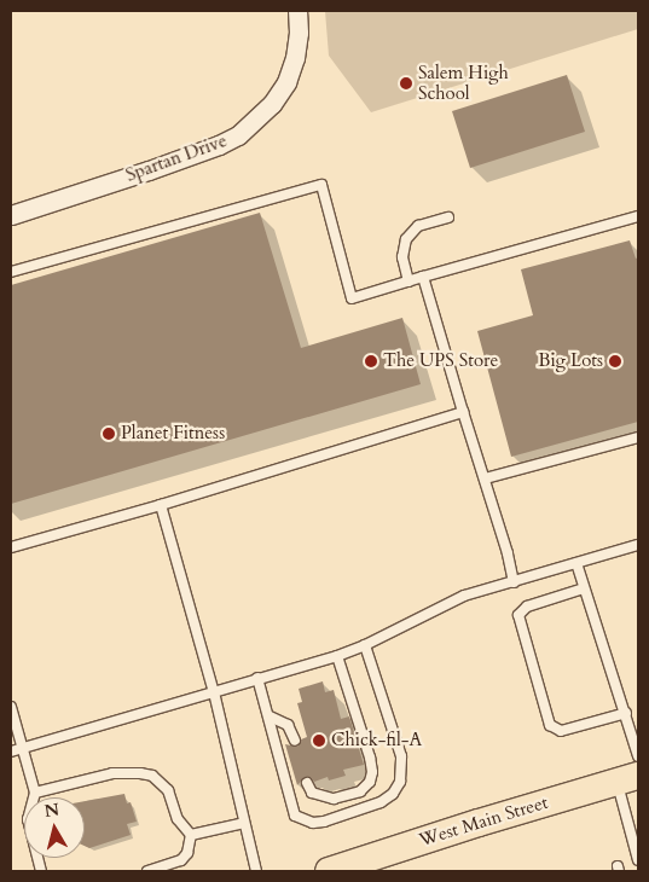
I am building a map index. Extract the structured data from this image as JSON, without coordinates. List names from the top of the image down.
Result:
{
  "streets": {
    "main road": ["West Main Street"],
    "street": ["Spartan Drive"]
  },
  "places": [
    "Salem High School",
    "The UPS Store",
    "Big Lots",
    "Planet Fitness",
    "Chick-fil-A"
  ],
  "north": "top"
}
